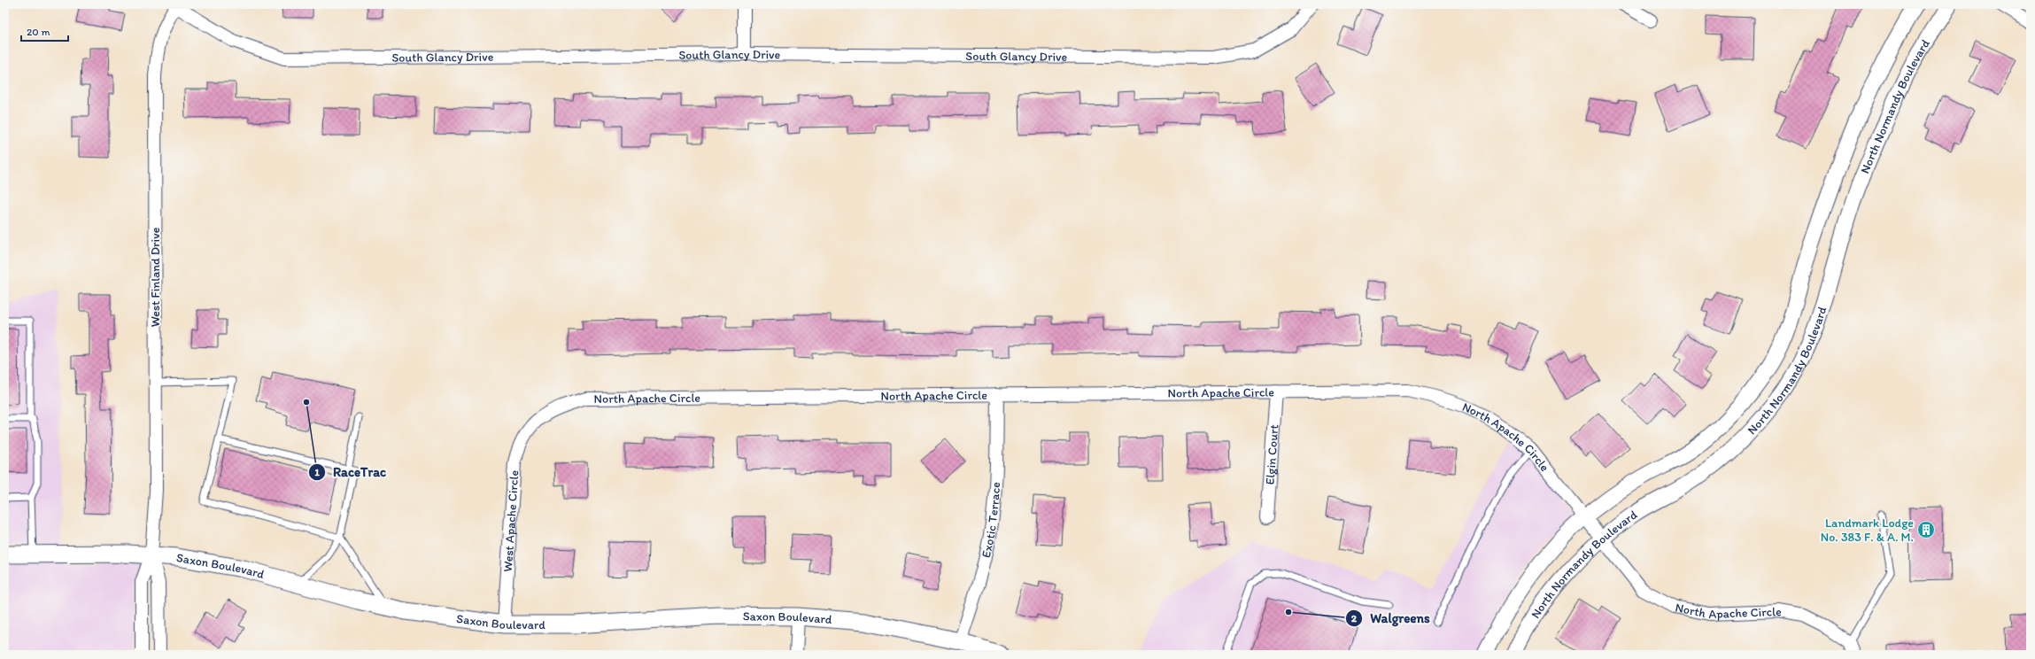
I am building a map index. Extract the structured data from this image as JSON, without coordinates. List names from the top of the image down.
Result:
{
  "streets": {
    "main road": ["Saxon Boulevard"],
    "street": [
      "South Glancy Drive",
      "North Normandy Boulevard",
      "West Finland Drive",
      "North Apache Circle",
      "Elgin Court",
      "Exotic Terrace",
      "West Apache Circle"
    ]
  },
  "crossings": [
    ["South Glancy Drive", "West Finland Drive"],
    ["North Normandy Boulevard", "North Apache Circle"],
    ["West Finland Drive", "Saxon Boulevard"],
    ["North Apache Circle", "Elgin Court"],
    ["North Apache Circle", "Exotic Terrace"],
    ["North Apache Circle", "West Apache Circle"],
    ["Exotic Terrace", "Saxon Boulevard"],
    ["West Apache Circle", "Saxon Boulevard"]
  ],
  "places": {
    "other": ["RaceTrac", "Walgreens"],
    "building": ["Landmark Lodge No. 383 F. & A. M."]
  },
  "scale_bar": "20 m"
}
